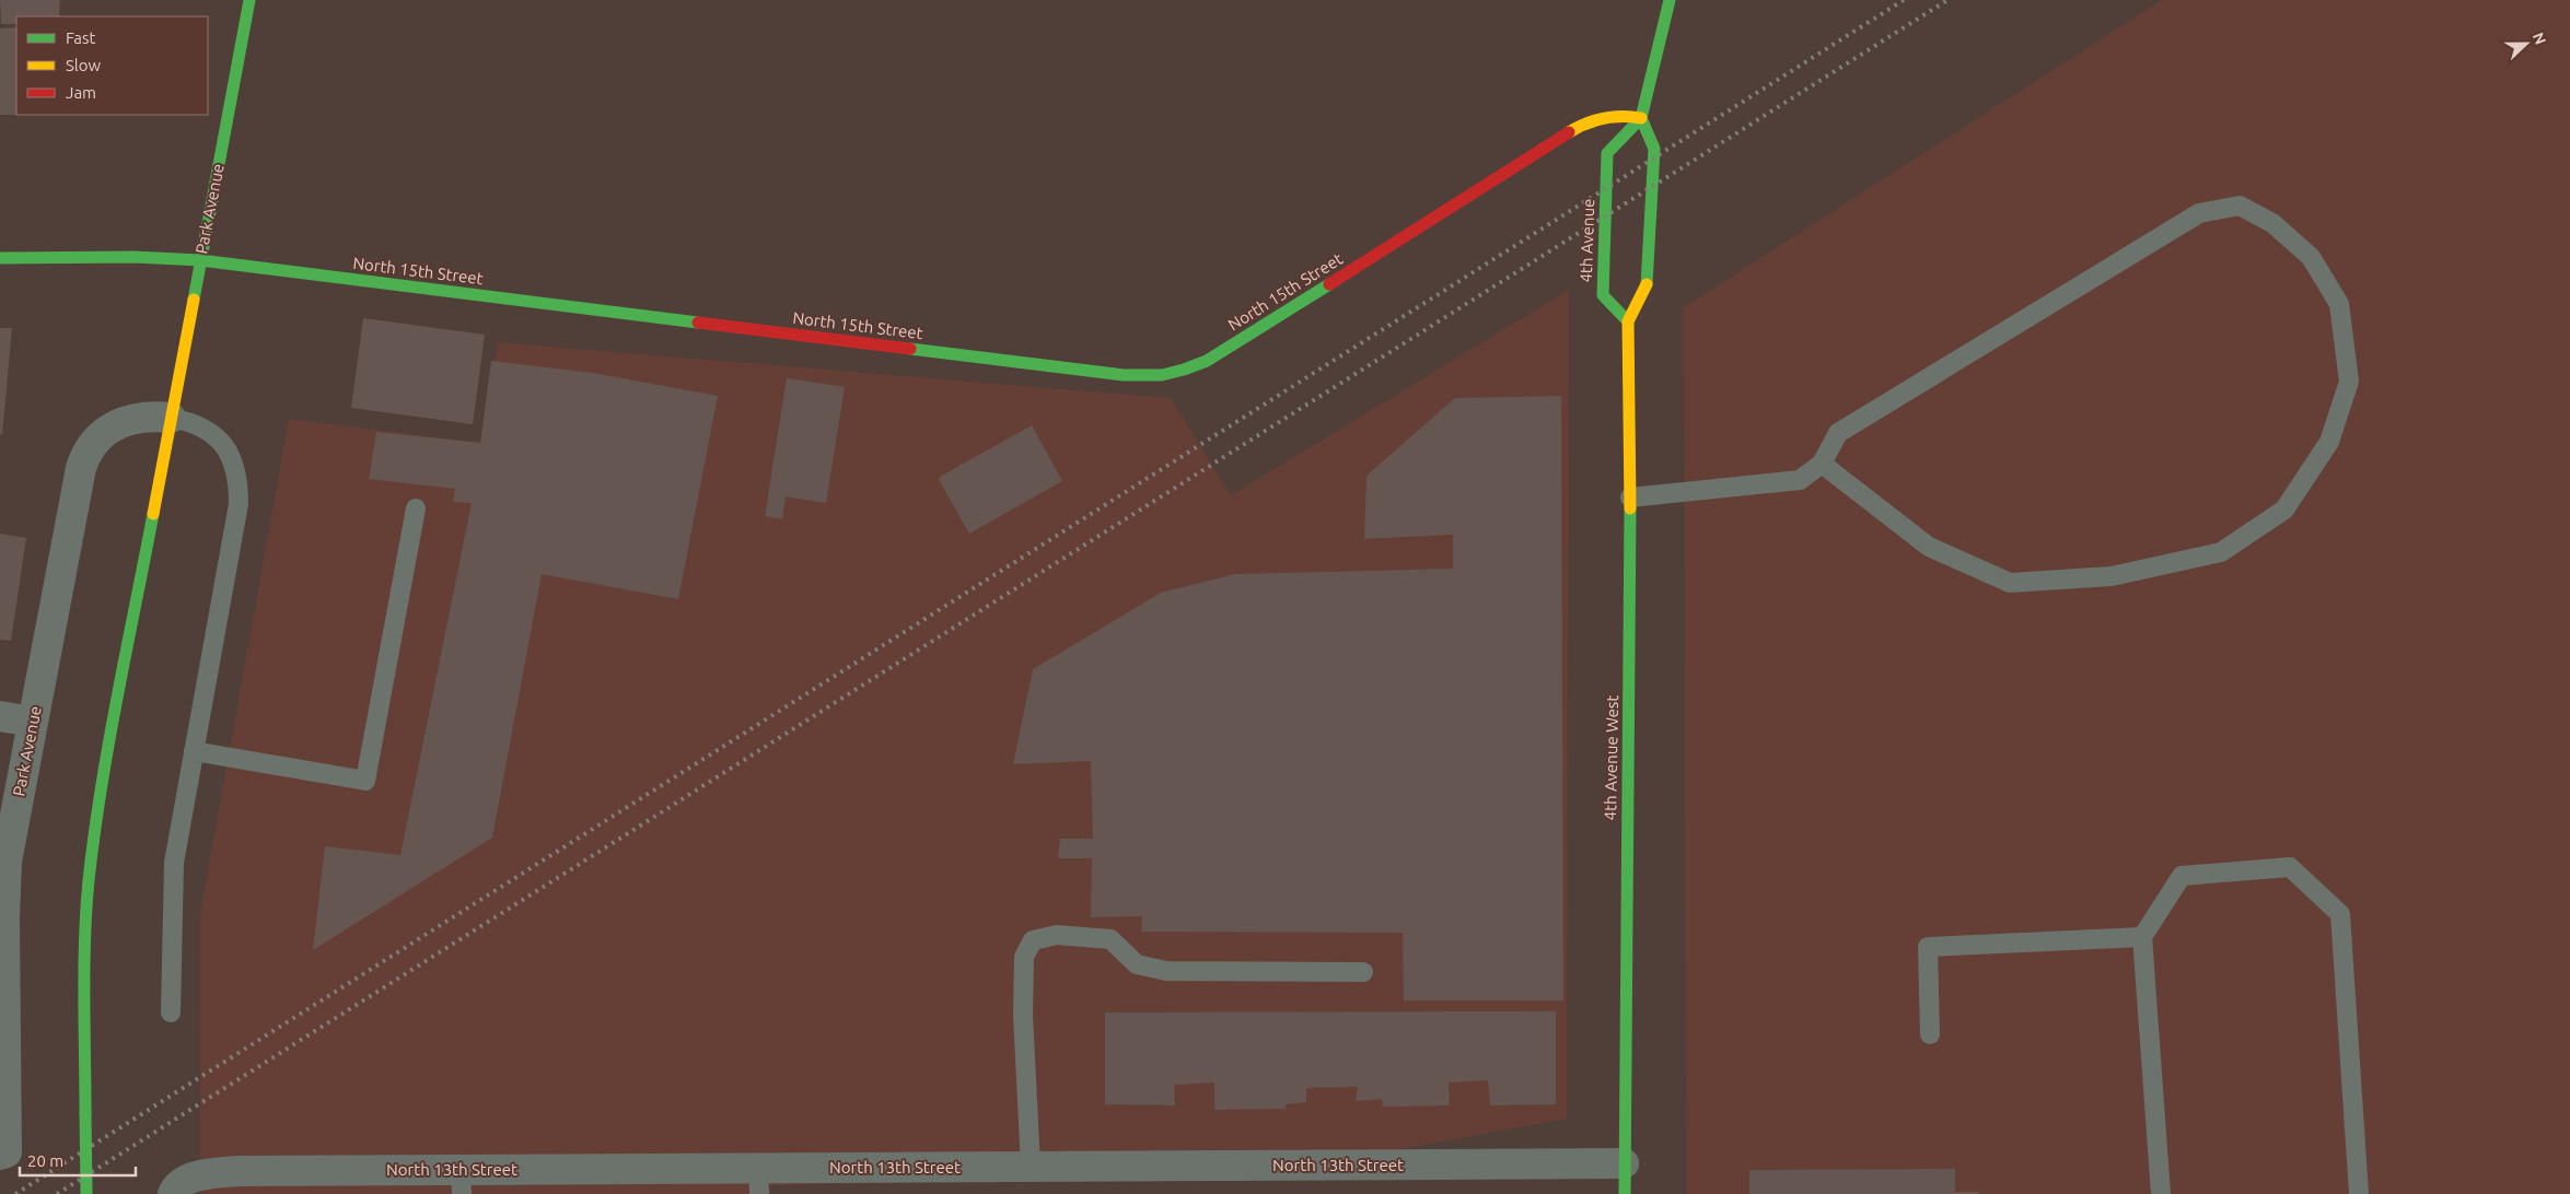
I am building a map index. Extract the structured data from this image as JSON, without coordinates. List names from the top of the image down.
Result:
{
  "streets": {
    "street": [
      "Park Avenue",
      "4th Avenue",
      "North 15th Street",
      "4th Avenue West",
      "North 13th Street"
    ]
  },
  "crossings": [
    ["Park Avenue", "North 15th Street"],
    ["4th Avenue", "North 15th Street"],
    ["4th Avenue", "4th Avenue West"],
    ["4th Avenue West", "North 13th Street"]
  ],
  "legend": ["Fast", "Slow", "Jam"],
  "scale_bar": "20 m",
  "north": "right"
}
